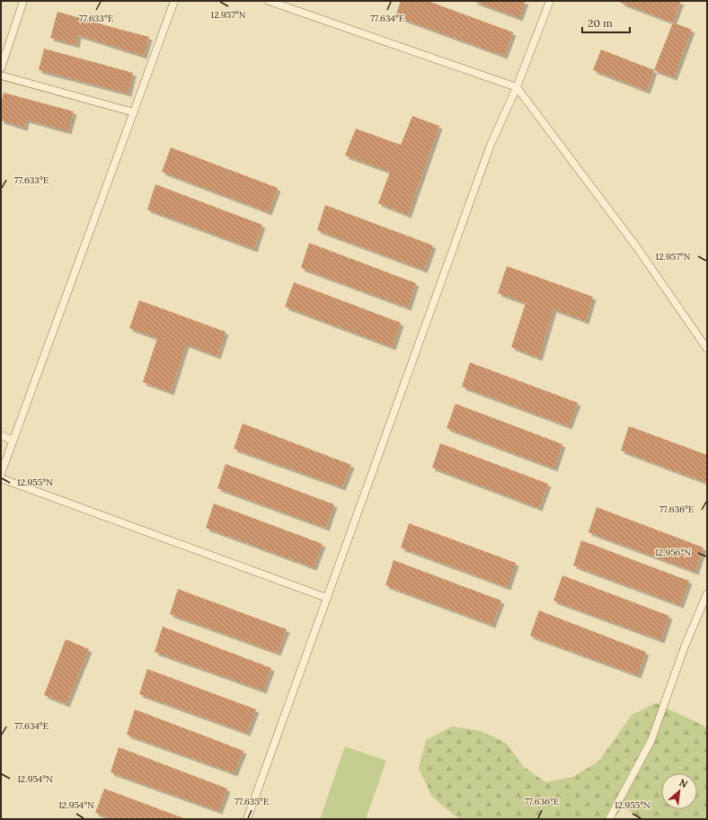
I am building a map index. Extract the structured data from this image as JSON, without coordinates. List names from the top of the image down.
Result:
{
  "scale_bar": "20 m",
  "north": "top right",
  "coordinates": [
    "12.957°N",
    "77.633°E",
    "77.634°E",
    "12.955°N",
    "77.636°E",
    "12.956°N",
    "12.954°N",
    "77.635°E"
  ]
}
